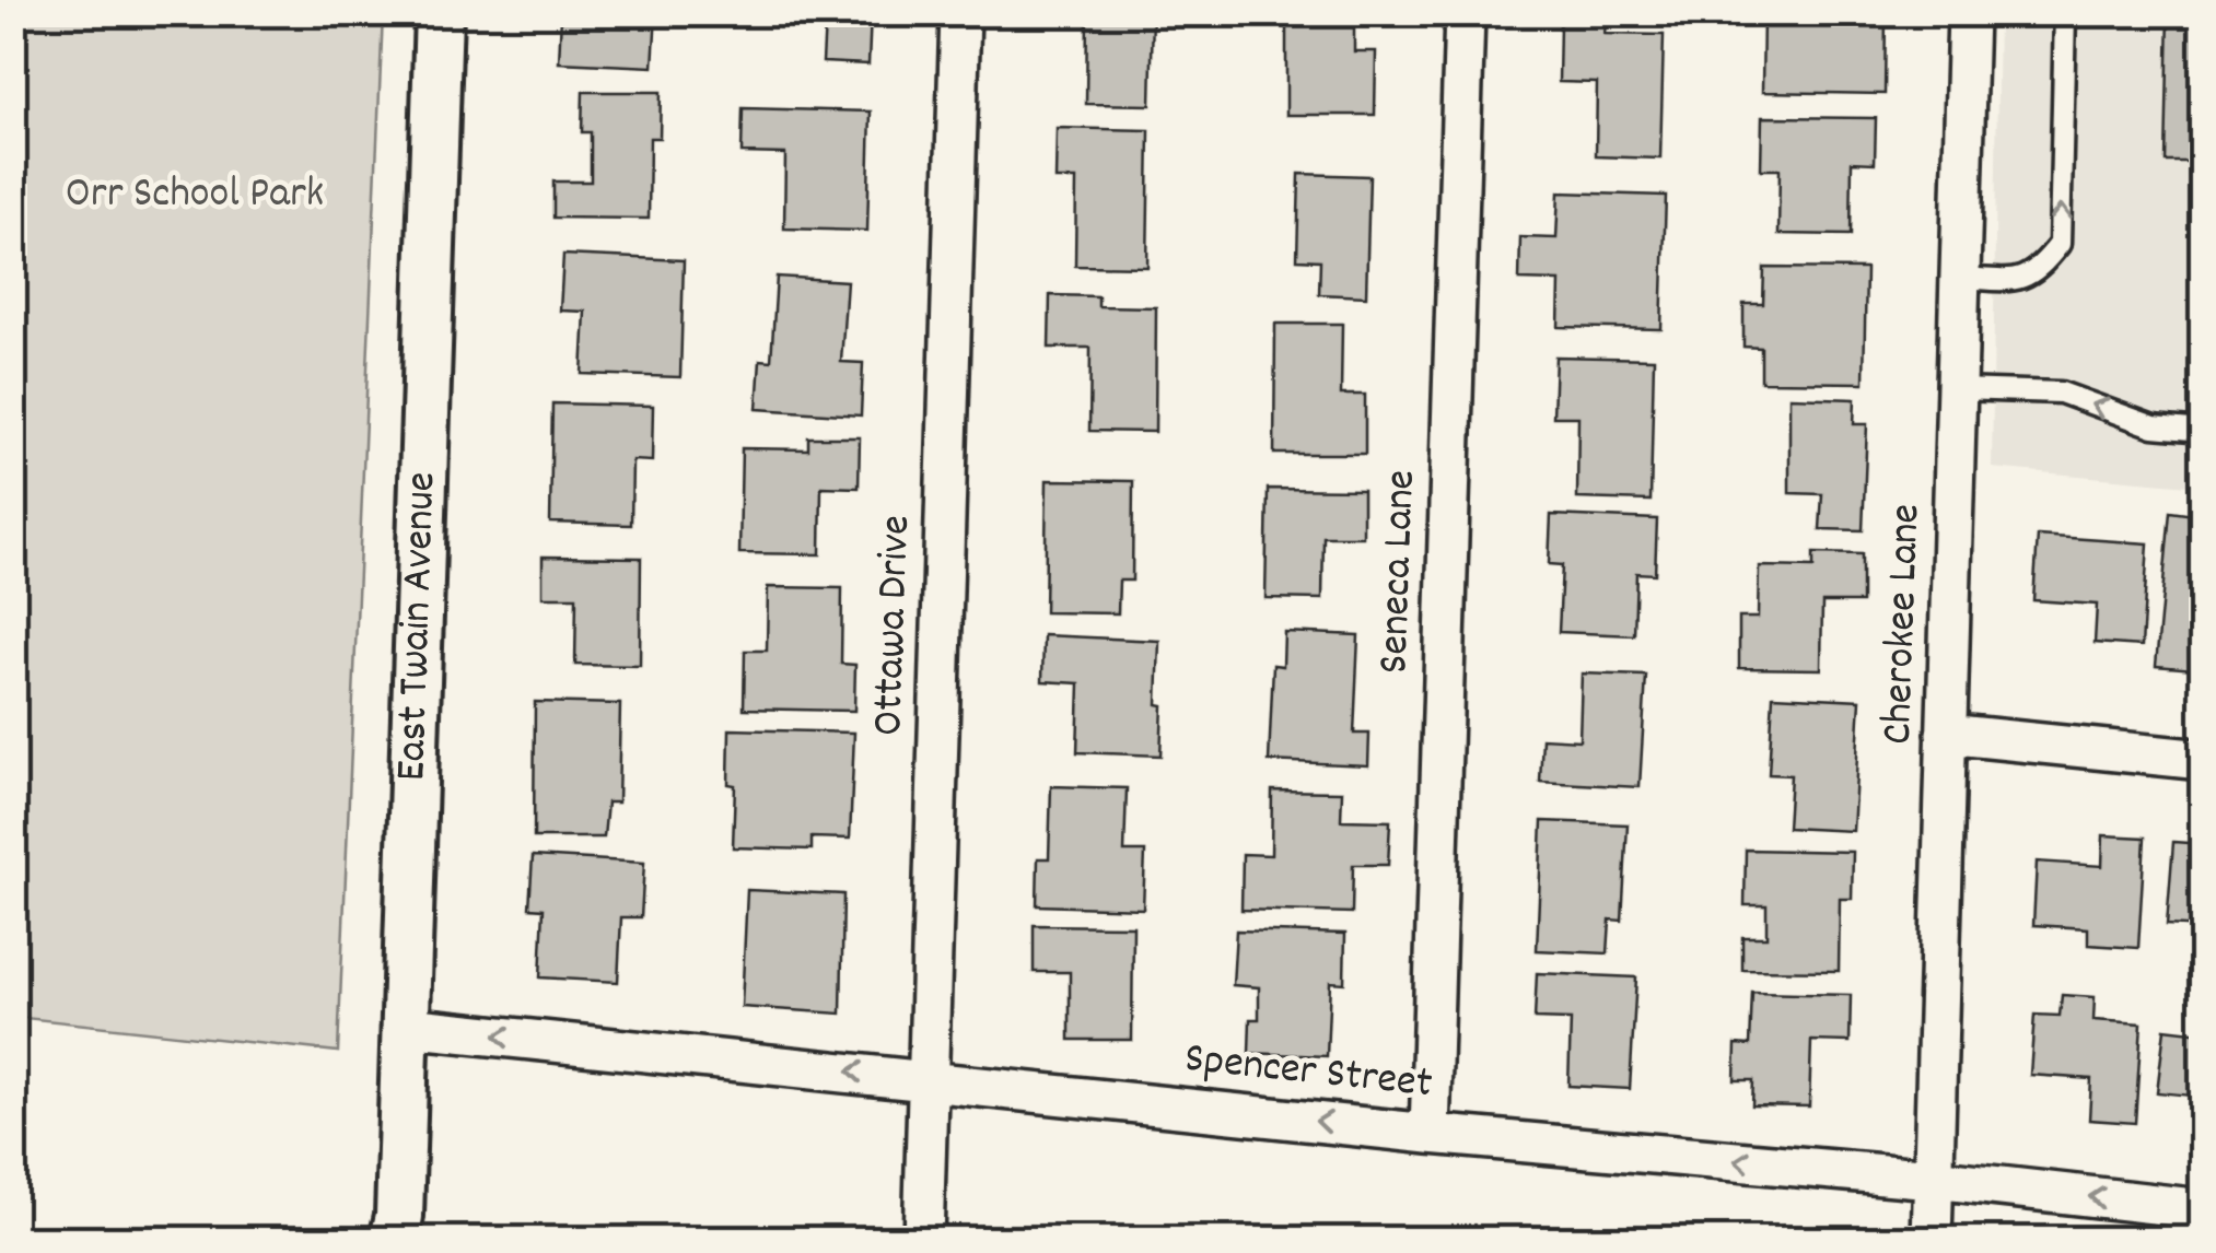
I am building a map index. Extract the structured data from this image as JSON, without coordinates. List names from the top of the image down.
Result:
{
  "streets": {
    "street": [
      "Seneca Lane",
      "Cherokee Lane",
      "Ottawa Drive",
      "East Twain Avenue",
      "Spencer Street"
    ]
  },
  "crossings": [
    ["Seneca Lane", "Spencer Street"],
    ["Cherokee Lane", "Spencer Street"],
    ["Ottawa Drive", "Spencer Street"],
    ["East Twain Avenue", "Spencer Street"]
  ],
  "one_way": ["Spencer Street"],
  "parks": ["Orr School Park"]
}
